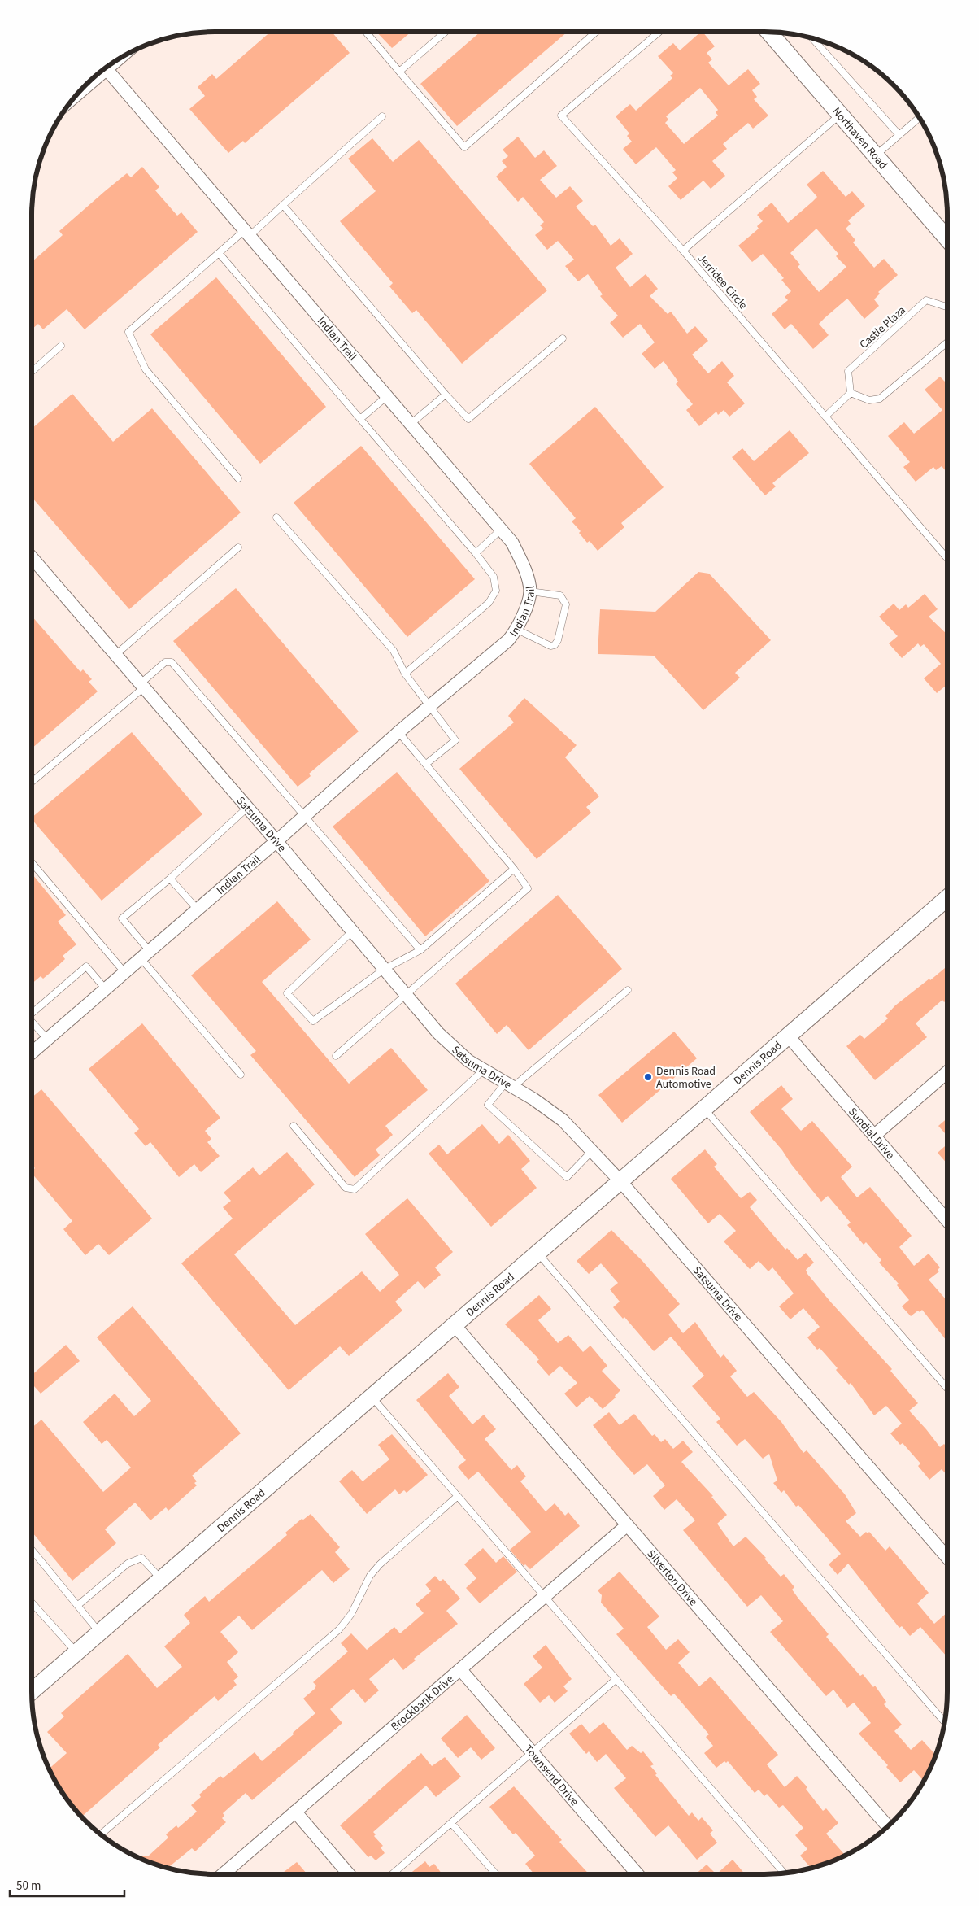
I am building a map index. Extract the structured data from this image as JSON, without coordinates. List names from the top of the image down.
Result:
{
  "streets": {
    "street": [
      "Northaven Road",
      "Indian Trail",
      "Satsuma Drive",
      "Dennis Road",
      "Sundial Drive",
      "Silverton Drive",
      "Brockbank Drive",
      "Townsend Drive"
    ],
    "lane": ["Jerridee Circle", "Castle Plaza"]
  },
  "crossings": [
    ["Indian Trail", "Satsuma Drive"],
    ["Satsuma Drive", "Dennis Road"],
    ["Dennis Road", "Sundial Drive"],
    ["Dennis Road", "Silverton Drive"],
    ["Silverton Drive", "Brockbank Drive"],
    ["Brockbank Drive", "Townsend Drive"]
  ],
  "places": ["Dennis Road Automotive"],
  "scale_bar": "50 m"
}
